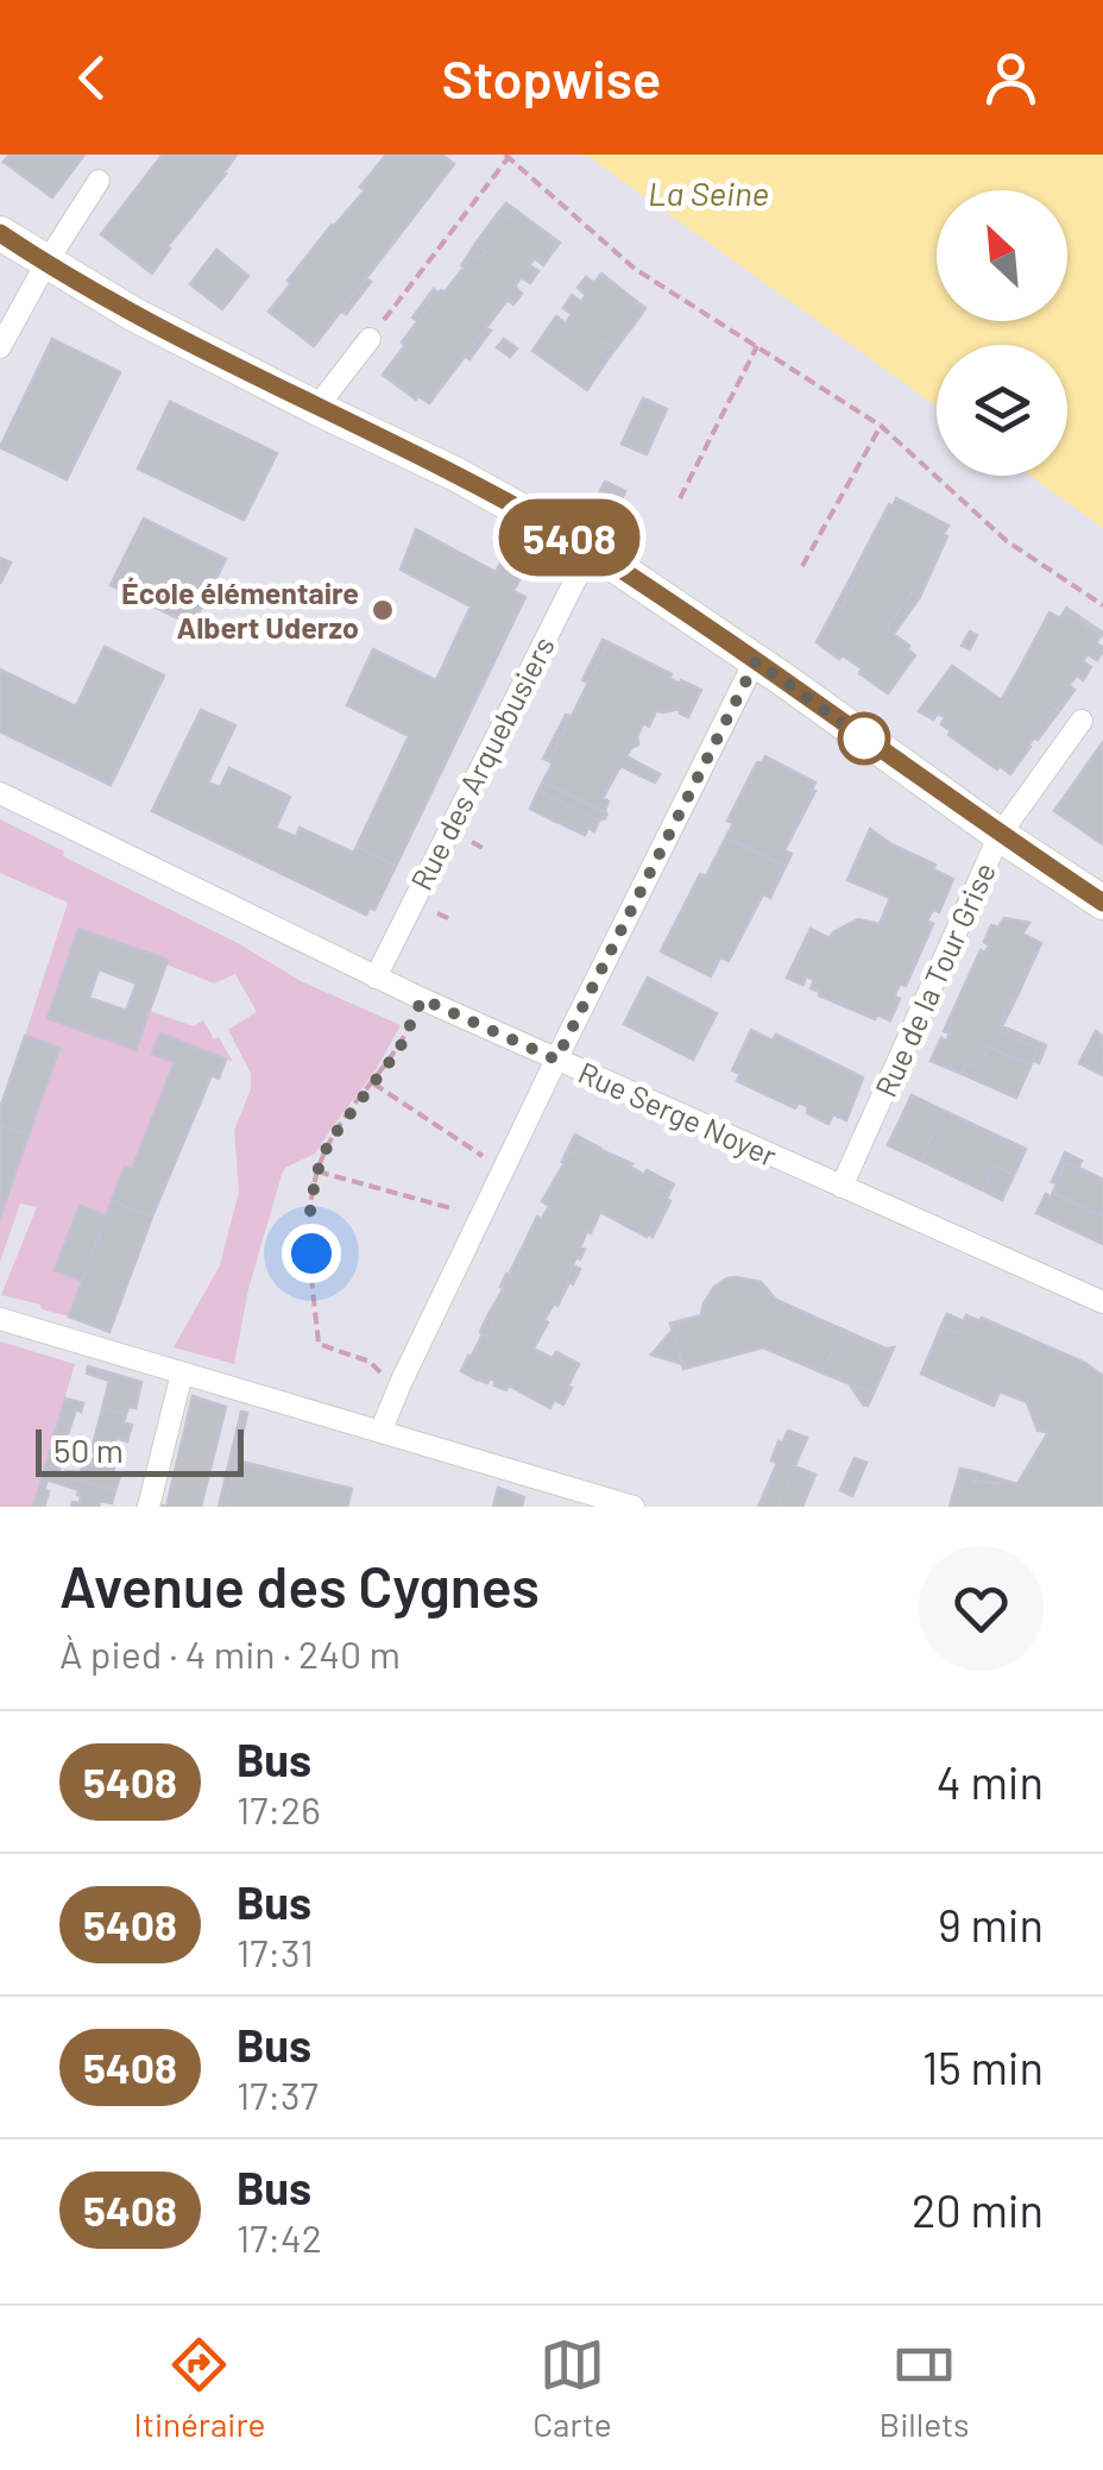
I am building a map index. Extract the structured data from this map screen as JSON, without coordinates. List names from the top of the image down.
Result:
{
  "streets": {
    "street": ["Rue des Arquebusiers", "Rue de la Tour Grise", "Rue Serge Noyer"]
  },
  "crossings": [
    ["Rue des Arquebusiers", "Rue Serge Noyer"],
    ["Rue de la Tour Grise", "Rue Serge Noyer"]
  ],
  "water": ["La Seine"],
  "places": ["École élémentaire Albert Uderzo"],
  "lines": ["bus line 5408"],
  "scale_bar": "50 m",
  "north": "top left",
  "page": {
    "header": "Stopwise",
    "on_map": "5408",
    "scale": "50 m",
    "heading": ["Avenue des Cygnes", "À pied · 4 min · 240 m"],
    "list": [
      {
        "mark": "5408",
        "name": "Bus",
        "note": "17:26",
        "value": "4 min"
      },
      {
        "mark": "5408",
        "name": "Bus",
        "note": "17:31",
        "value": "9 min"
      },
      {
        "mark": "5408",
        "name": "Bus",
        "note": "17:37",
        "value": "15 min"
      },
      {
        "mark": "5408",
        "name": "Bus",
        "note": "17:42",
        "value": "20 min"
      }
    ],
    "tabs": ["Itinéraire", "Carte", "Billets"]
  }
}
